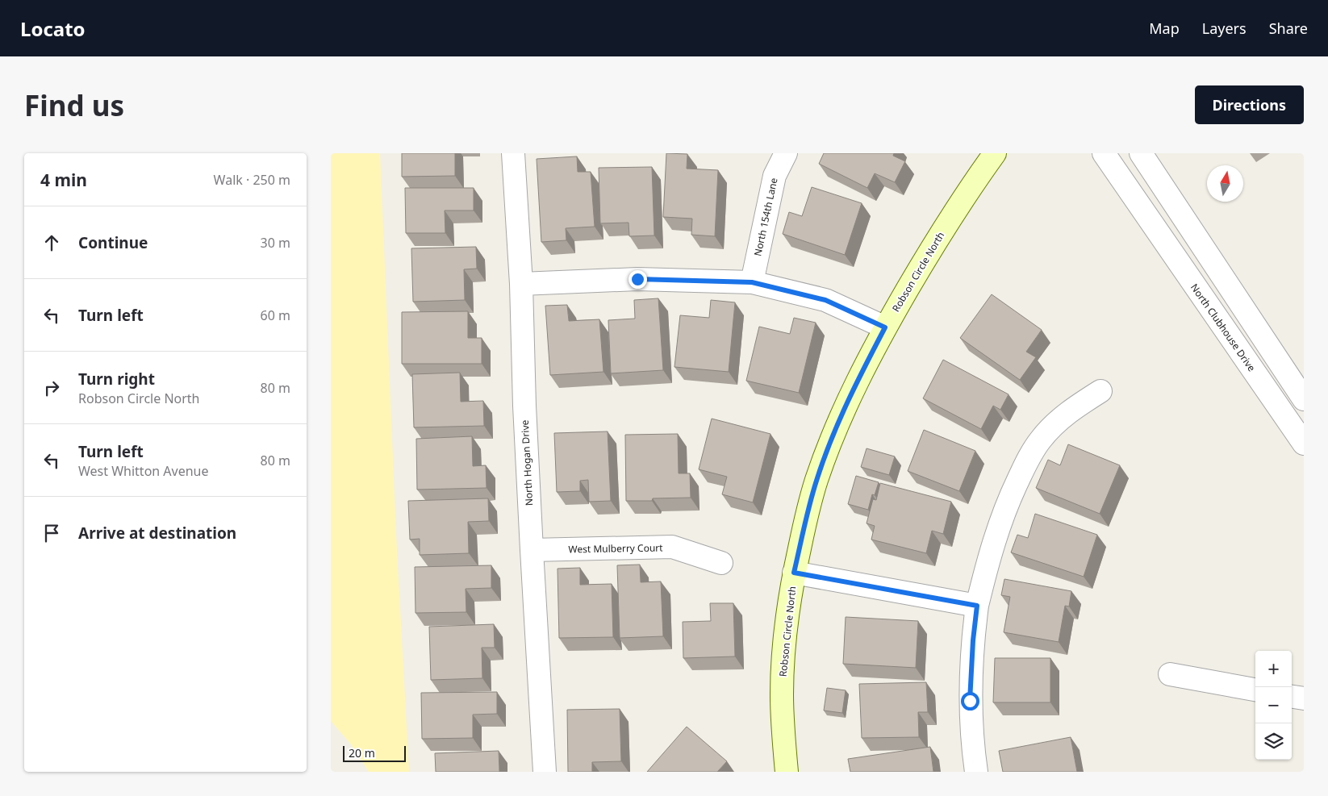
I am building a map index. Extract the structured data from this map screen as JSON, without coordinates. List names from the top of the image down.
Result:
{
  "streets": {
    "street": [
      "North 154th Lane",
      "Robson Circle North",
      "North Clubhouse Drive",
      "North Hogan Drive",
      "West Mulberry Court"
    ]
  },
  "crossings": [
    ["North Hogan Drive", "West Mulberry Court"]
  ],
  "scale_bar": "20 m",
  "north": "top",
  "page": {
    "header": "Locato",
    "nav": ["Map", "Layers", "Share"],
    "buttons": "Directions",
    "title": "Find us",
    "heading": ["4 min", "Walk · 250 m"],
    "list": [
      ["Continue", "30 m"],
      ["Turn left", "60 m"],
      ["Turn right", "Robson Circle North", "80 m"],
      ["Turn left", "West Whitton Avenue", "80 m"],
      "Arrive at destination"
    ],
    "map_buttons": ["+", "−"],
    "scale": "20 m"
  }
}
